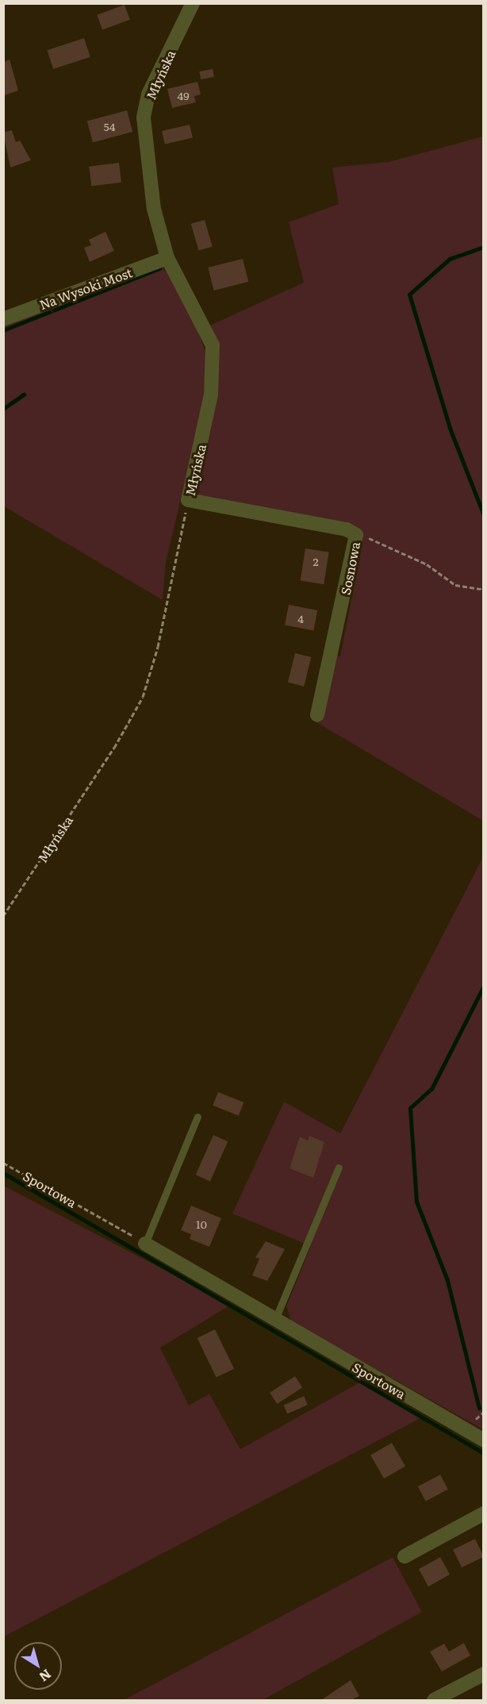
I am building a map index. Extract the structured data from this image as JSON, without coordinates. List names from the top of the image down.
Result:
{
  "streets": {
    "street": [
      "Młyńska",
      "Na Wysoki Most",
      "Sosnowa",
      "Sportowa"
    ]
  },
  "crossings": [
    ["Młyńska", "Na Wysoki Most"],
    ["Młyńska", "Sosnowa"]
  ],
  "house_numbers": [
    "49",
    "54",
    "2",
    "4",
    "10"
  ],
  "north": "bottom right"
}
